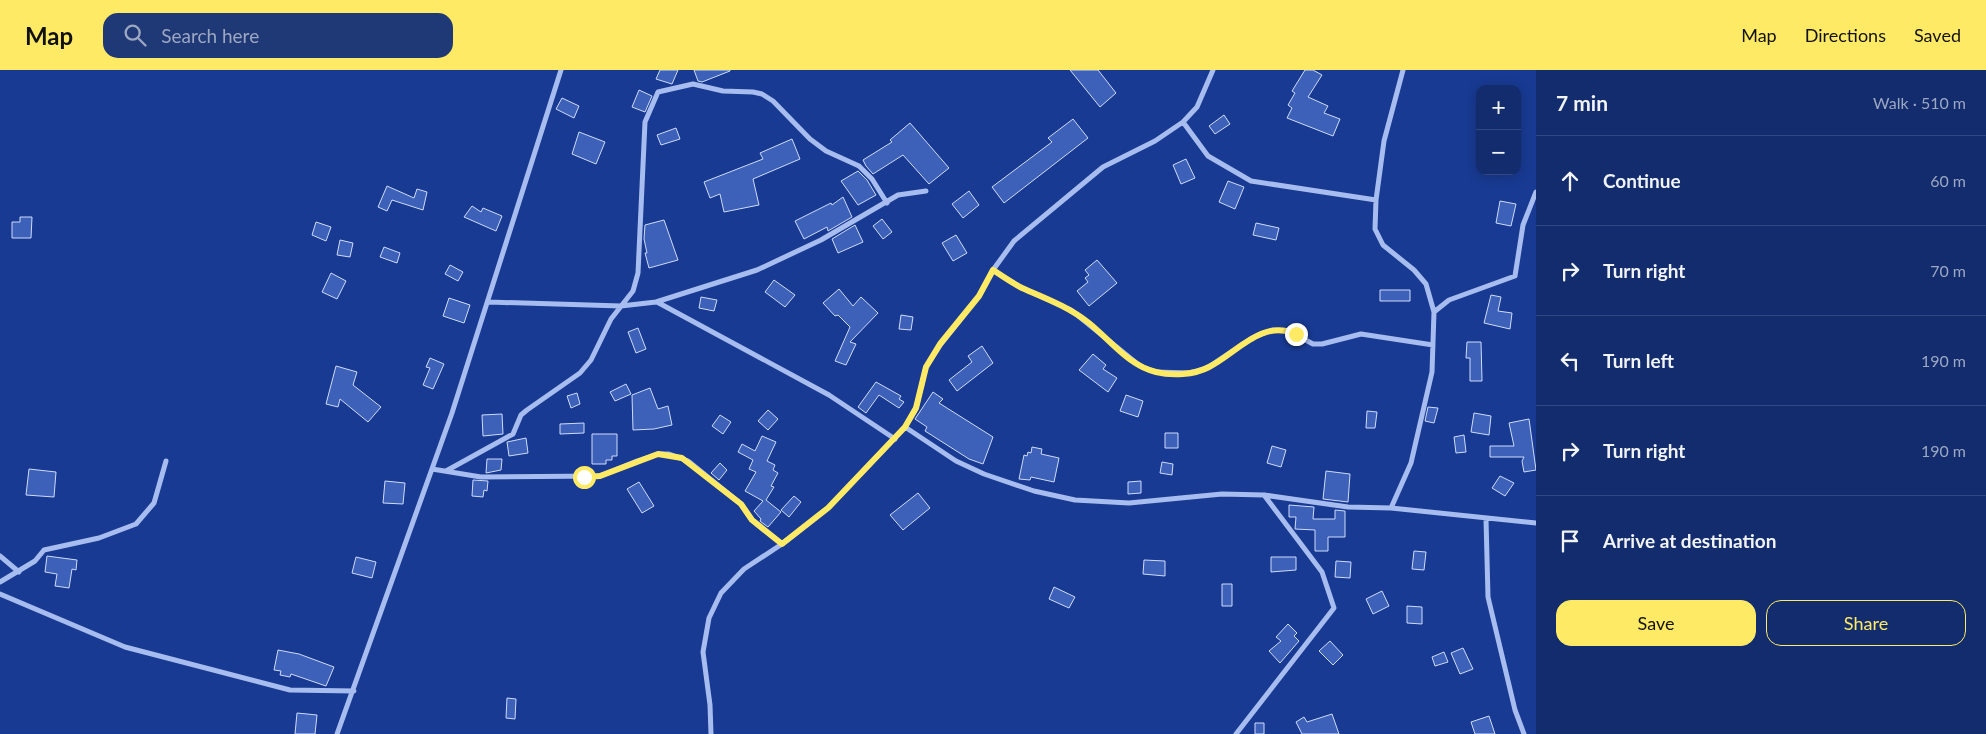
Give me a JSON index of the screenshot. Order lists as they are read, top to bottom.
{
  "page": {
    "header": "Map",
    "search": "Search here",
    "nav": ["Map", "Directions", "Saved"],
    "heading": ["7 min", "Walk · 510 m"],
    "map_buttons": ["+", "−"],
    "list": [
      ["Continue", "60 m"],
      ["Turn right", "70 m"],
      ["Turn left", "190 m"],
      ["Turn right", "190 m"],
      "Arrive at destination"
    ],
    "buttons": ["Save", "Share"]
  }
}
